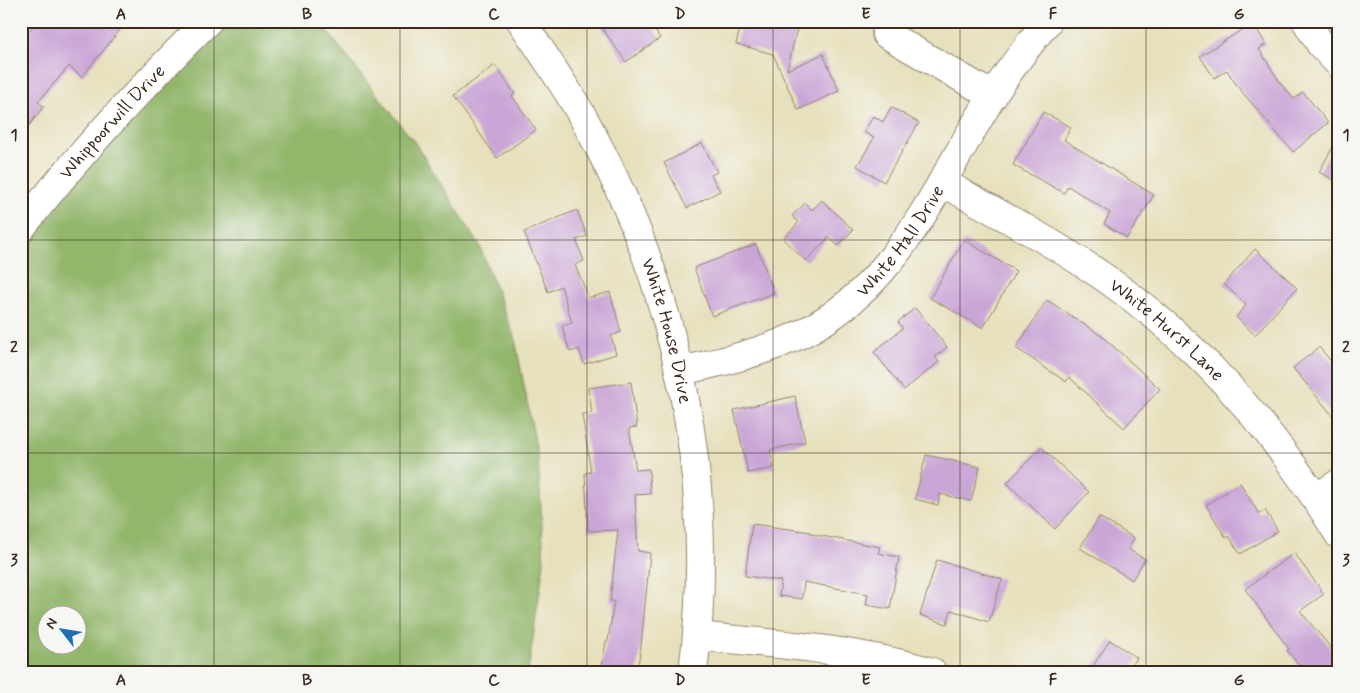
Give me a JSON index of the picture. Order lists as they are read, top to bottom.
{
  "streets": {
    "street": [
      "Whippoorwill Drive",
      "White Hall Drive",
      "White Hurst Lane",
      "White House Drive"
    ]
  },
  "crossings": [
    ["White Hall Drive", "White Hurst Lane"],
    ["White Hall Drive", "White House Drive"]
  ],
  "north": "top left",
  "grid": {
    "columns": [
      "A",
      "B",
      "C",
      "D",
      "E",
      "F",
      "G"
    ],
    "rows": ["1", "2", "3"]
  }
}
